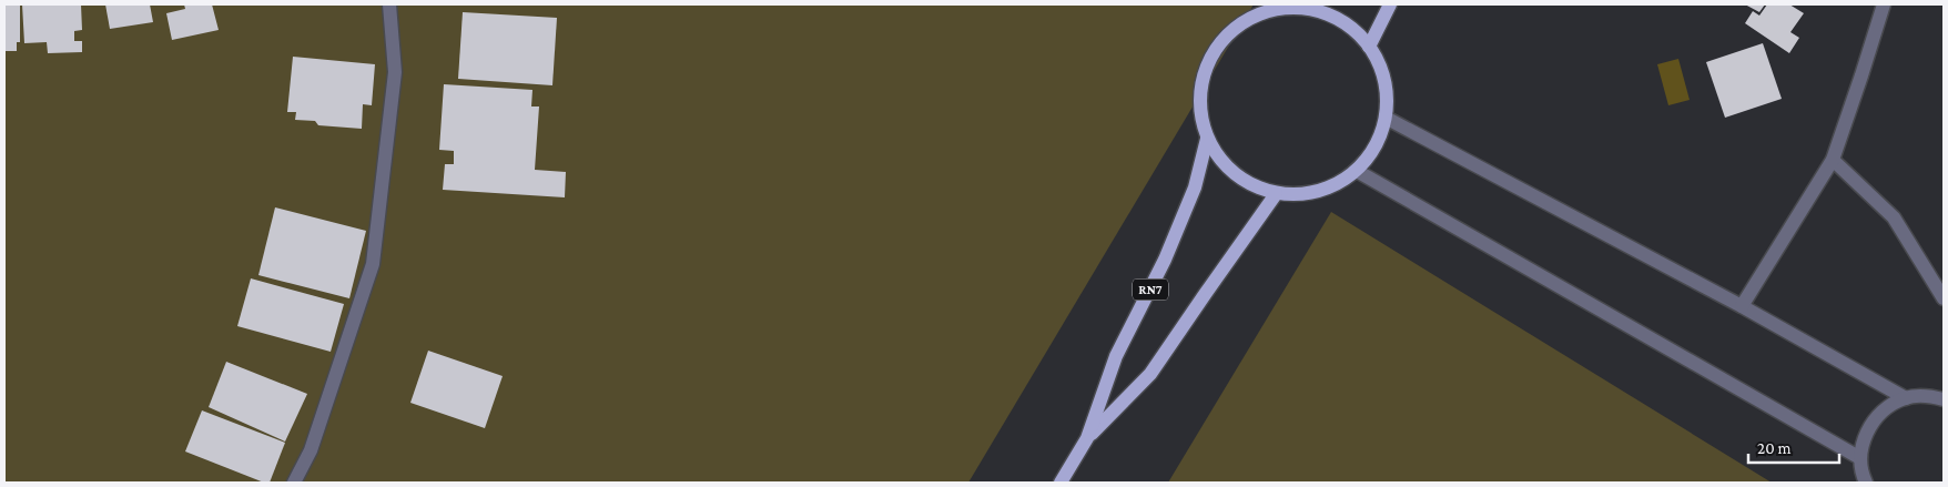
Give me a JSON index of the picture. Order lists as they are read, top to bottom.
{
  "streets": {
    "main road": ["RN7"]
  },
  "scale_bar": "20 m"
}
